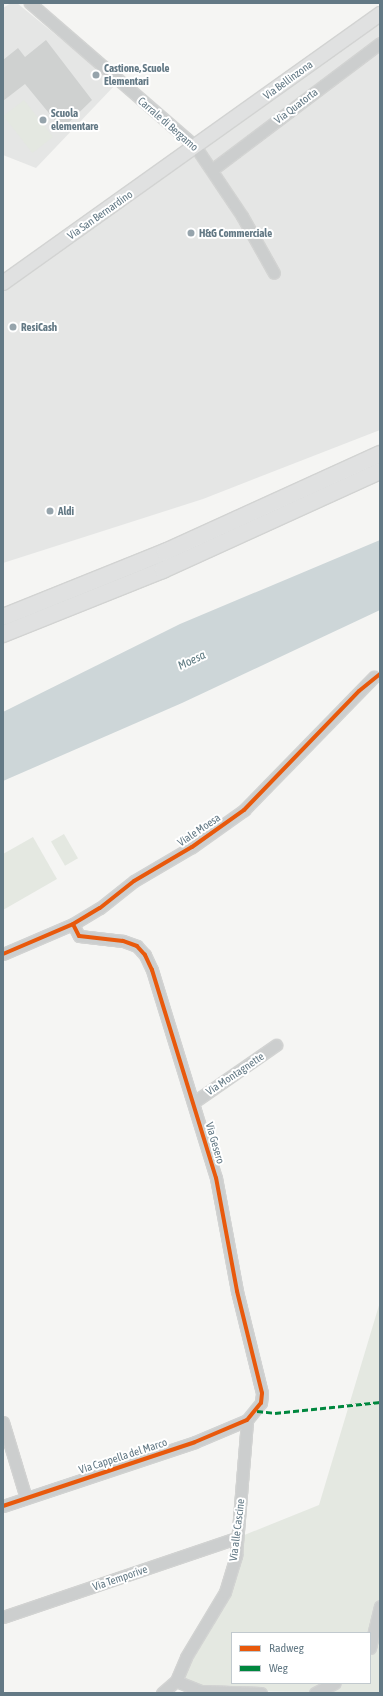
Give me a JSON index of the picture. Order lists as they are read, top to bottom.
{
  "streets": {
    "main road": ["Via Bellinzona", "Via San Bernardino"],
    "street": [
      "Via Quatorta",
      "Carrale di Bergamo",
      "Viale Moesa",
      "Via Montagnette",
      "Via Gesero",
      "Via Cappella del Marco",
      "Via alle Cascine",
      "Via Temporive"
    ]
  },
  "crossings": [
    ["Via Bellinzona", "Carrale di Bergamo"],
    ["Via Bellinzona", "Via San Bernardino"],
    ["Via Quatorta", "Carrale di Bergamo"],
    ["Carrale di Bergamo", "Via San Bernardino"],
    ["Viale Moesa", "Via Gesero"],
    ["Via Montagnette", "Via Gesero"],
    ["Via Gesero", "Via Cappella del Marco"],
    ["Via Gesero", "Via alle Cascine"],
    ["Via Cappella del Marco", "Via alle Cascine"],
    ["Via alle Cascine", "Via Temporive"]
  ],
  "water": ["Moesa"],
  "places": [
    "Castione, Scuole Elementari",
    "Scuola elementare",
    "H&G Commerciale",
    "ResiCash",
    "Aldi"
  ],
  "legend": ["Radweg", "Weg"]
}
